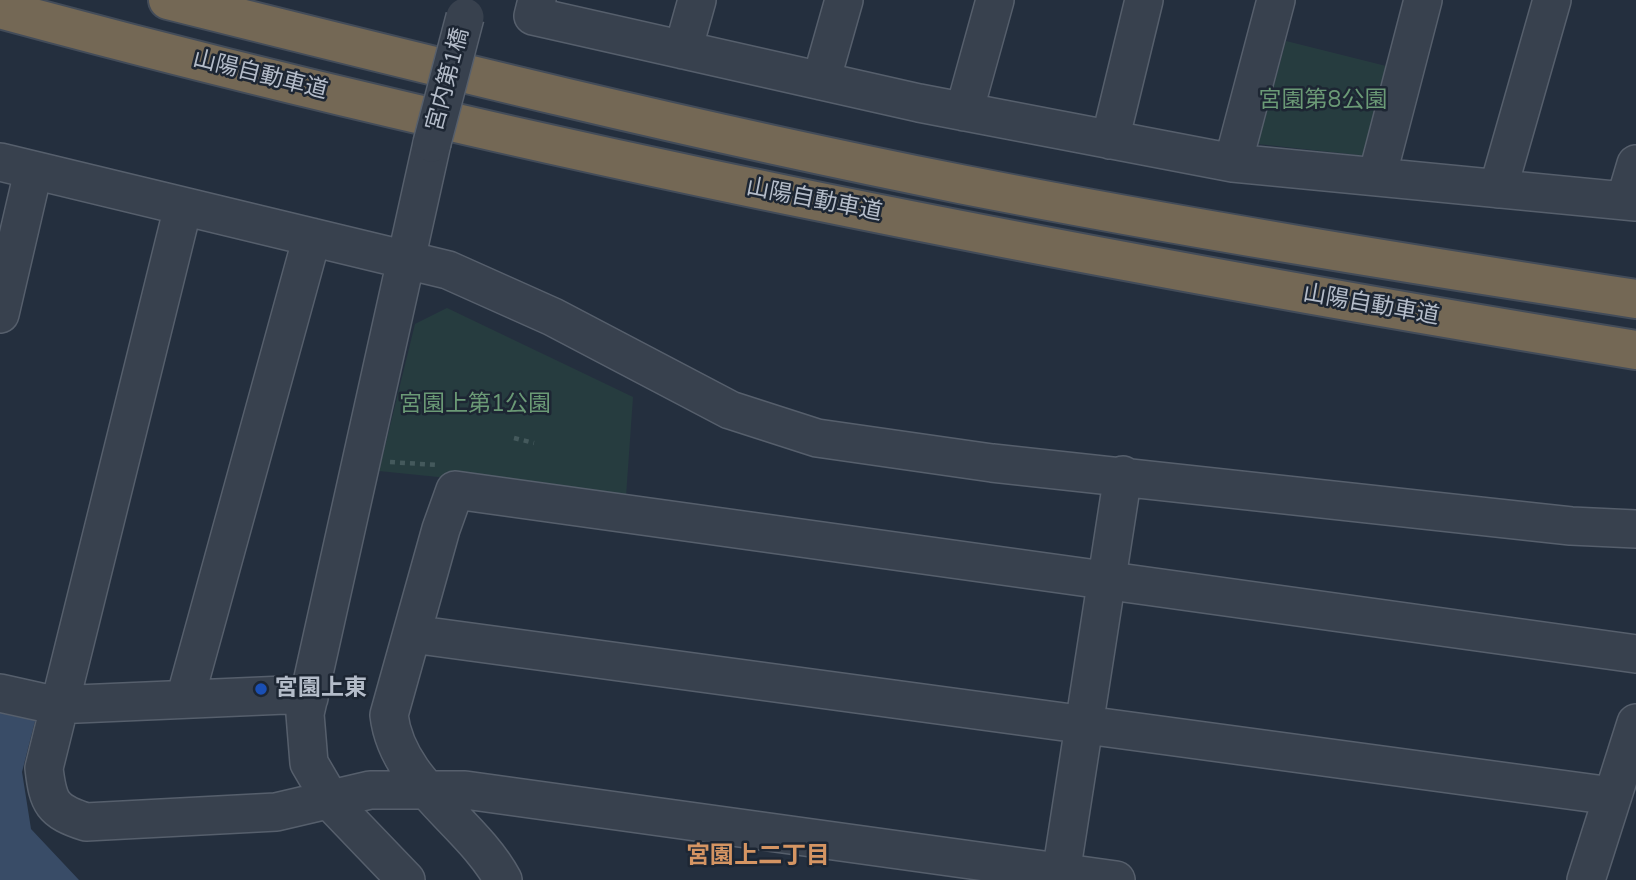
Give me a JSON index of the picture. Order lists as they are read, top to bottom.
{
  "streets": {
    "highway": ["山陽自動車道"],
    "street": ["宮内第1橋"]
  },
  "districts": ["宮園上二丁目"],
  "parks": ["宮園第8公園", "宮園上第1公園"],
  "places": ["宮園上東"]
}
